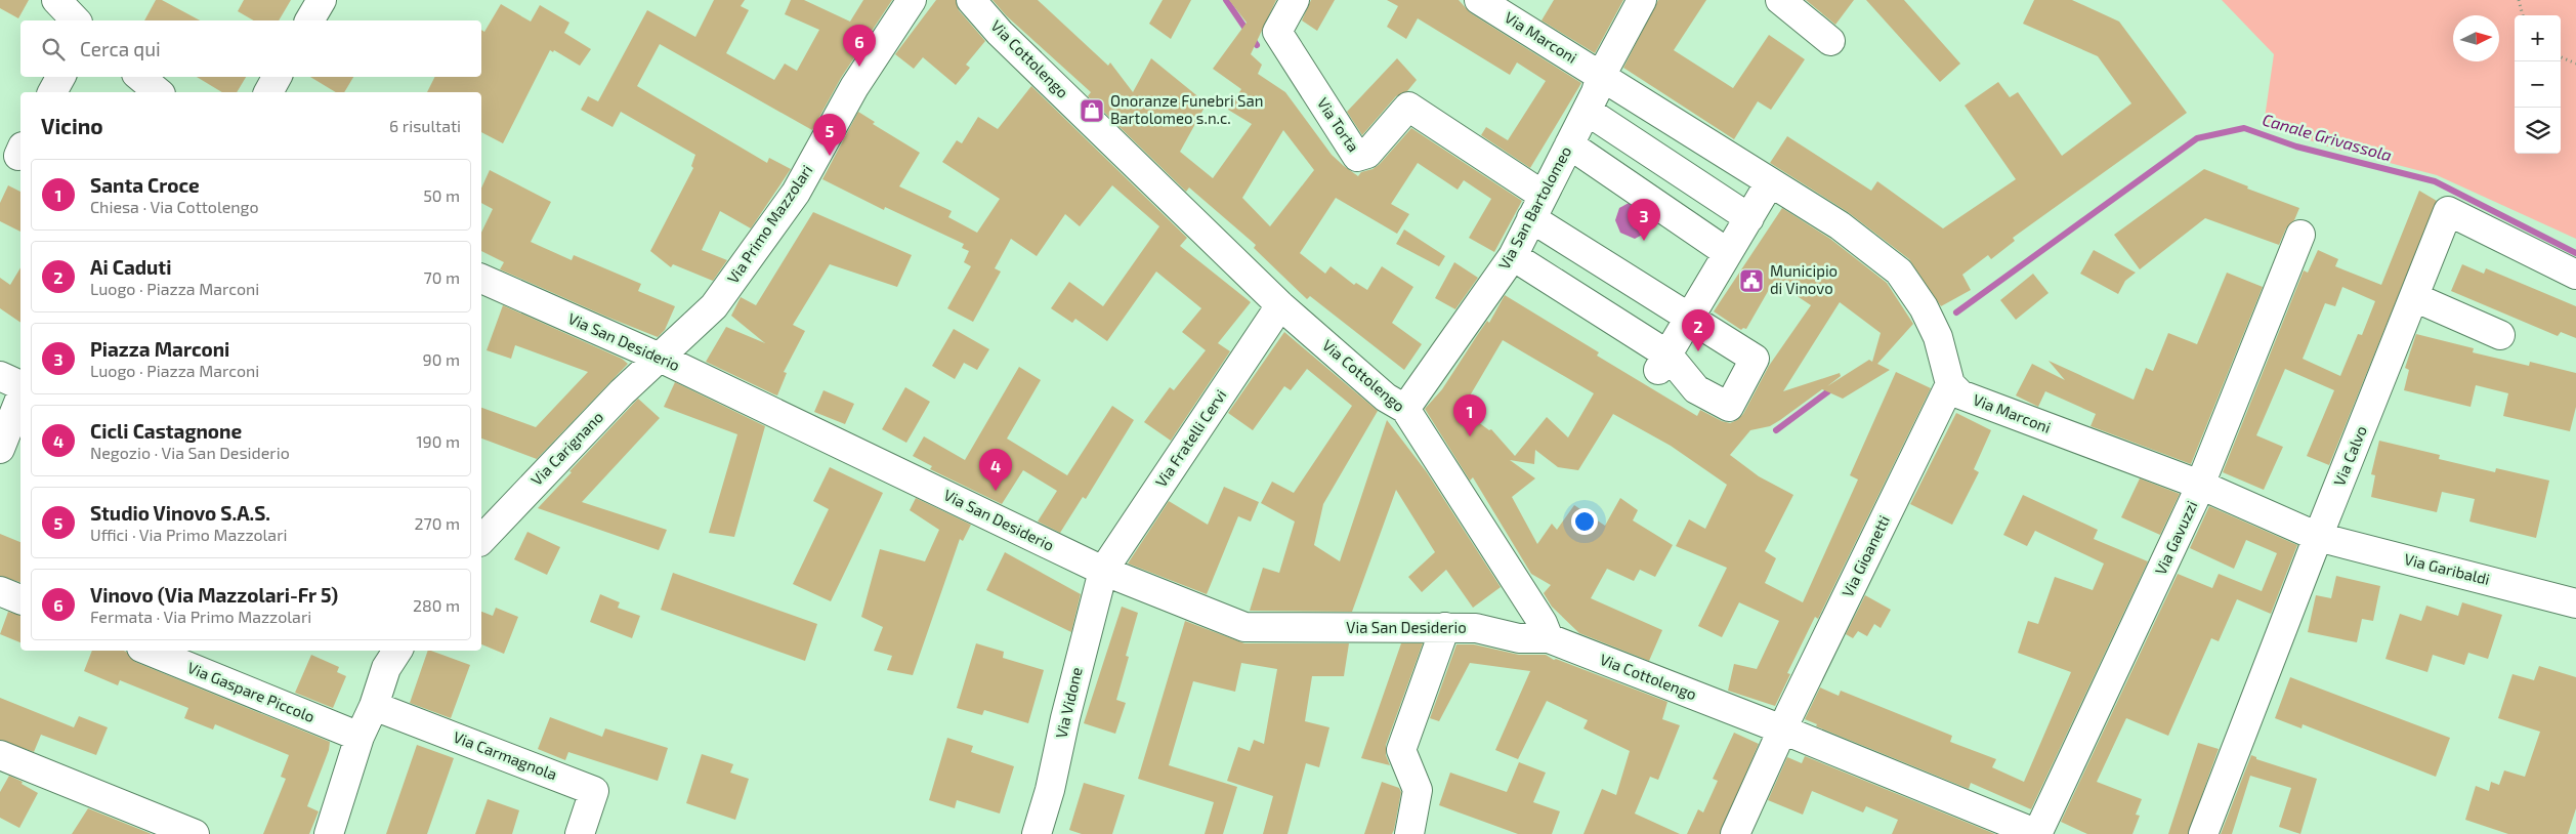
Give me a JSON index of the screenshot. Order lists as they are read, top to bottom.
{
  "streets": {
    "street": [
      "Via Marconi",
      "Via Cottolengo",
      "Via Torta",
      "Via San Bartolomeo",
      "Via Primo Mazzolari",
      "Via San Desiderio",
      "Via Fratelli Cervi",
      "Via Carignano",
      "Via Calvo",
      "Via Gavuzzi",
      "Via Gioanetti",
      "Via Garibaldi",
      "Via Gaspare Piccolo",
      "Via Vidone",
      "Via Carmagnola"
    ]
  },
  "crossings": [
    ["Via Marconi", "Via San Bartolomeo"],
    ["Via Marconi", "Via Calvo"],
    ["Via Marconi", "Via Gavuzzi"],
    ["Via Marconi", "Via Gioanetti"],
    ["Via Marconi", "Via Garibaldi"],
    ["Via Cottolengo", "Via San Bartolomeo"],
    ["Via Cottolengo", "Via San Desiderio"],
    ["Via Cottolengo", "Via Fratelli Cervi"],
    ["Via Cottolengo", "Via Gavuzzi"],
    ["Via Cottolengo", "Via Gioanetti"],
    ["Via Torta", "Via San Bartolomeo"],
    ["Via Primo Mazzolari", "Via San Desiderio"],
    ["Via Primo Mazzolari", "Via Carignano"],
    ["Via San Desiderio", "Via Fratelli Cervi"],
    ["Via San Desiderio", "Via Carignano"],
    ["Via San Desiderio", "Via Vidone"],
    ["Via Fratelli Cervi", "Via Vidone"],
    ["Via Calvo", "Via Garibaldi"]
  ],
  "water": ["Canale Grivassola"],
  "places": {
    "shop": ["Onoranze Funebri San Bartolomeo s.n.c."],
    "public building": ["Municipio di Vinovo"]
  },
  "north": "right",
  "page": {
    "map_buttons": ["+", "−"],
    "search": "Cerca qui",
    "pins": [
      "6",
      "5",
      "3",
      "2",
      "1",
      "4"
    ],
    "heading": ["Vicino", "6 risultati"],
    "list": [
      {
        "mark": "1",
        "name": "Santa Croce",
        "note": "Chiesa · Via Cottolengo",
        "value": "50 m"
      },
      {
        "mark": "2",
        "name": "Ai Caduti",
        "note": "Luogo · Piazza Marconi",
        "value": "70 m"
      },
      {
        "mark": "3",
        "name": "Piazza Marconi",
        "note": "Luogo · Piazza Marconi",
        "value": "90 m"
      },
      {
        "mark": "4",
        "name": "Cicli Castagnone",
        "note": "Negozio · Via San Desiderio",
        "value": "190 m"
      },
      {
        "mark": "5",
        "name": "Studio Vinovo S.A.S.",
        "note": "Uffici · Via Primo Mazzolari",
        "value": "270 m"
      },
      {
        "mark": "6",
        "name": "Vinovo (Via Mazzolari-Fr 5)",
        "note": "Fermata · Via Primo Mazzolari",
        "value": "280 m"
      }
    ]
  }
}
